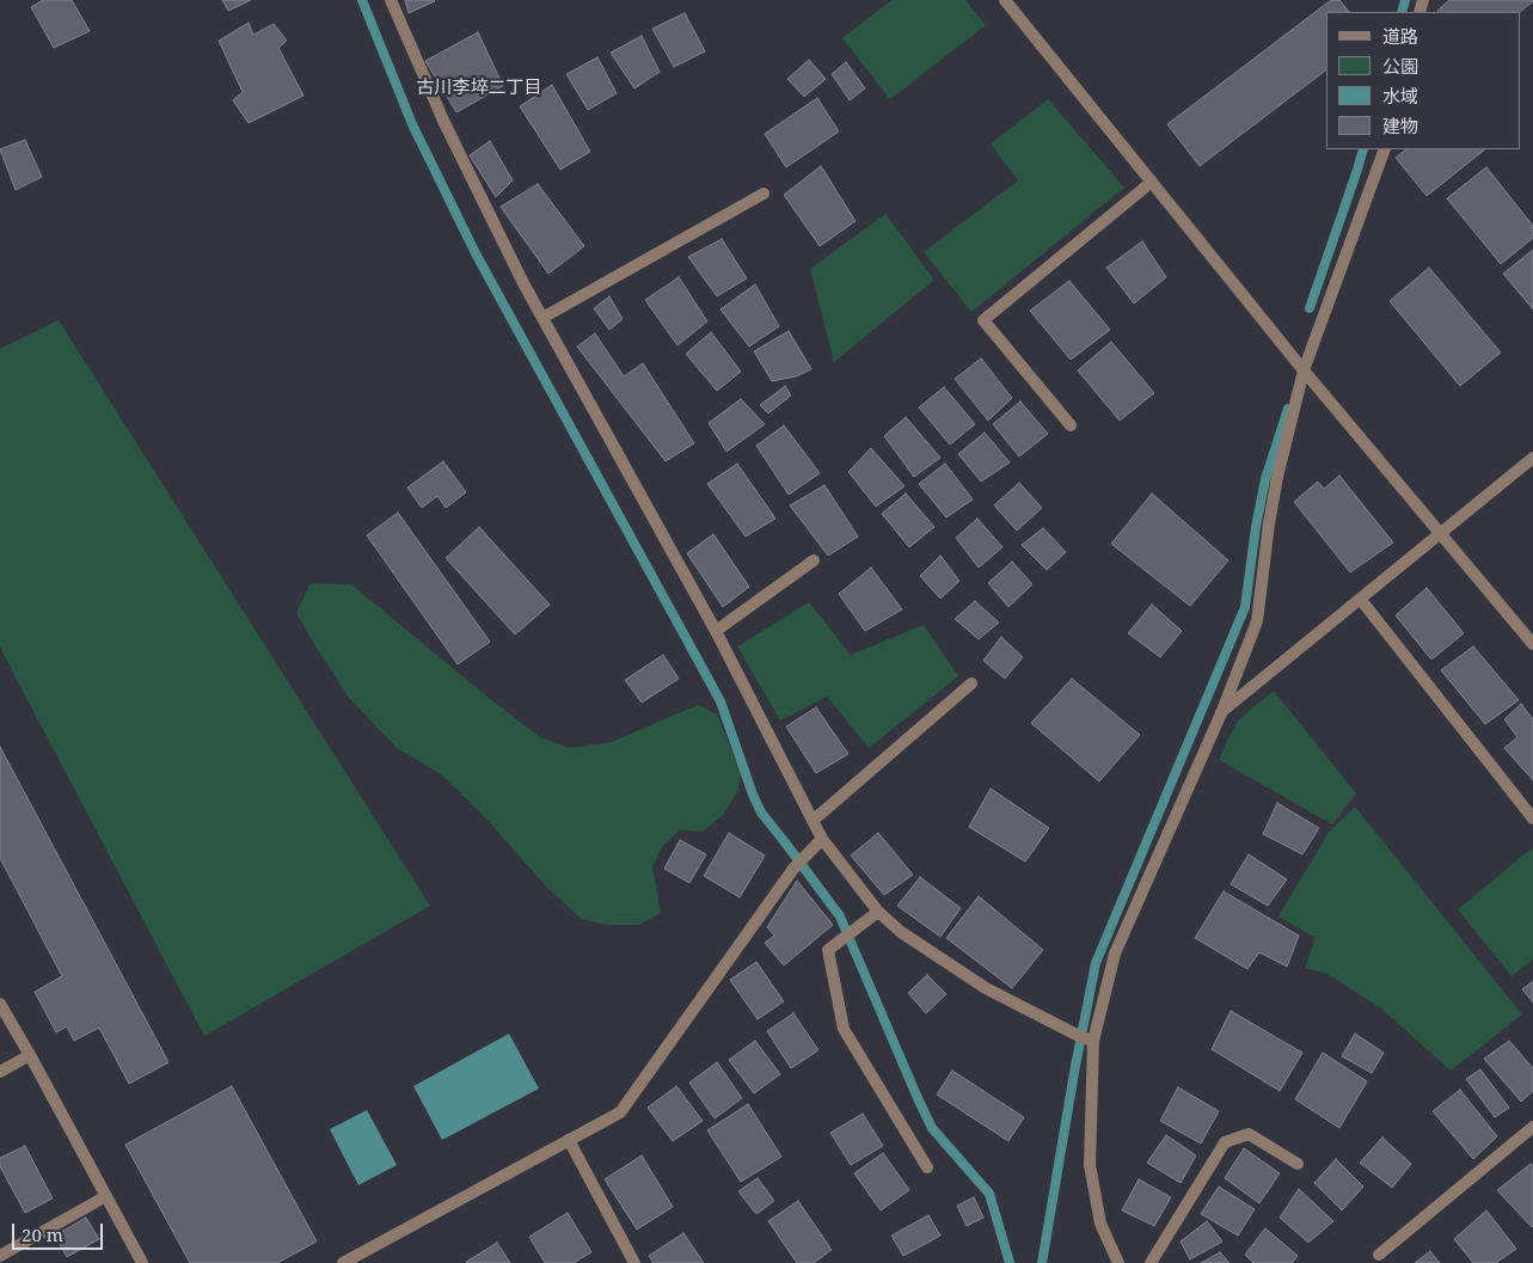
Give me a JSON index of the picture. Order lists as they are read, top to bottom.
{
  "districts": ["古川李埣二丁目"],
  "legend": [
    "道路",
    "公園",
    "水域",
    "建物"
  ],
  "scale_bar": "20 m"
}
